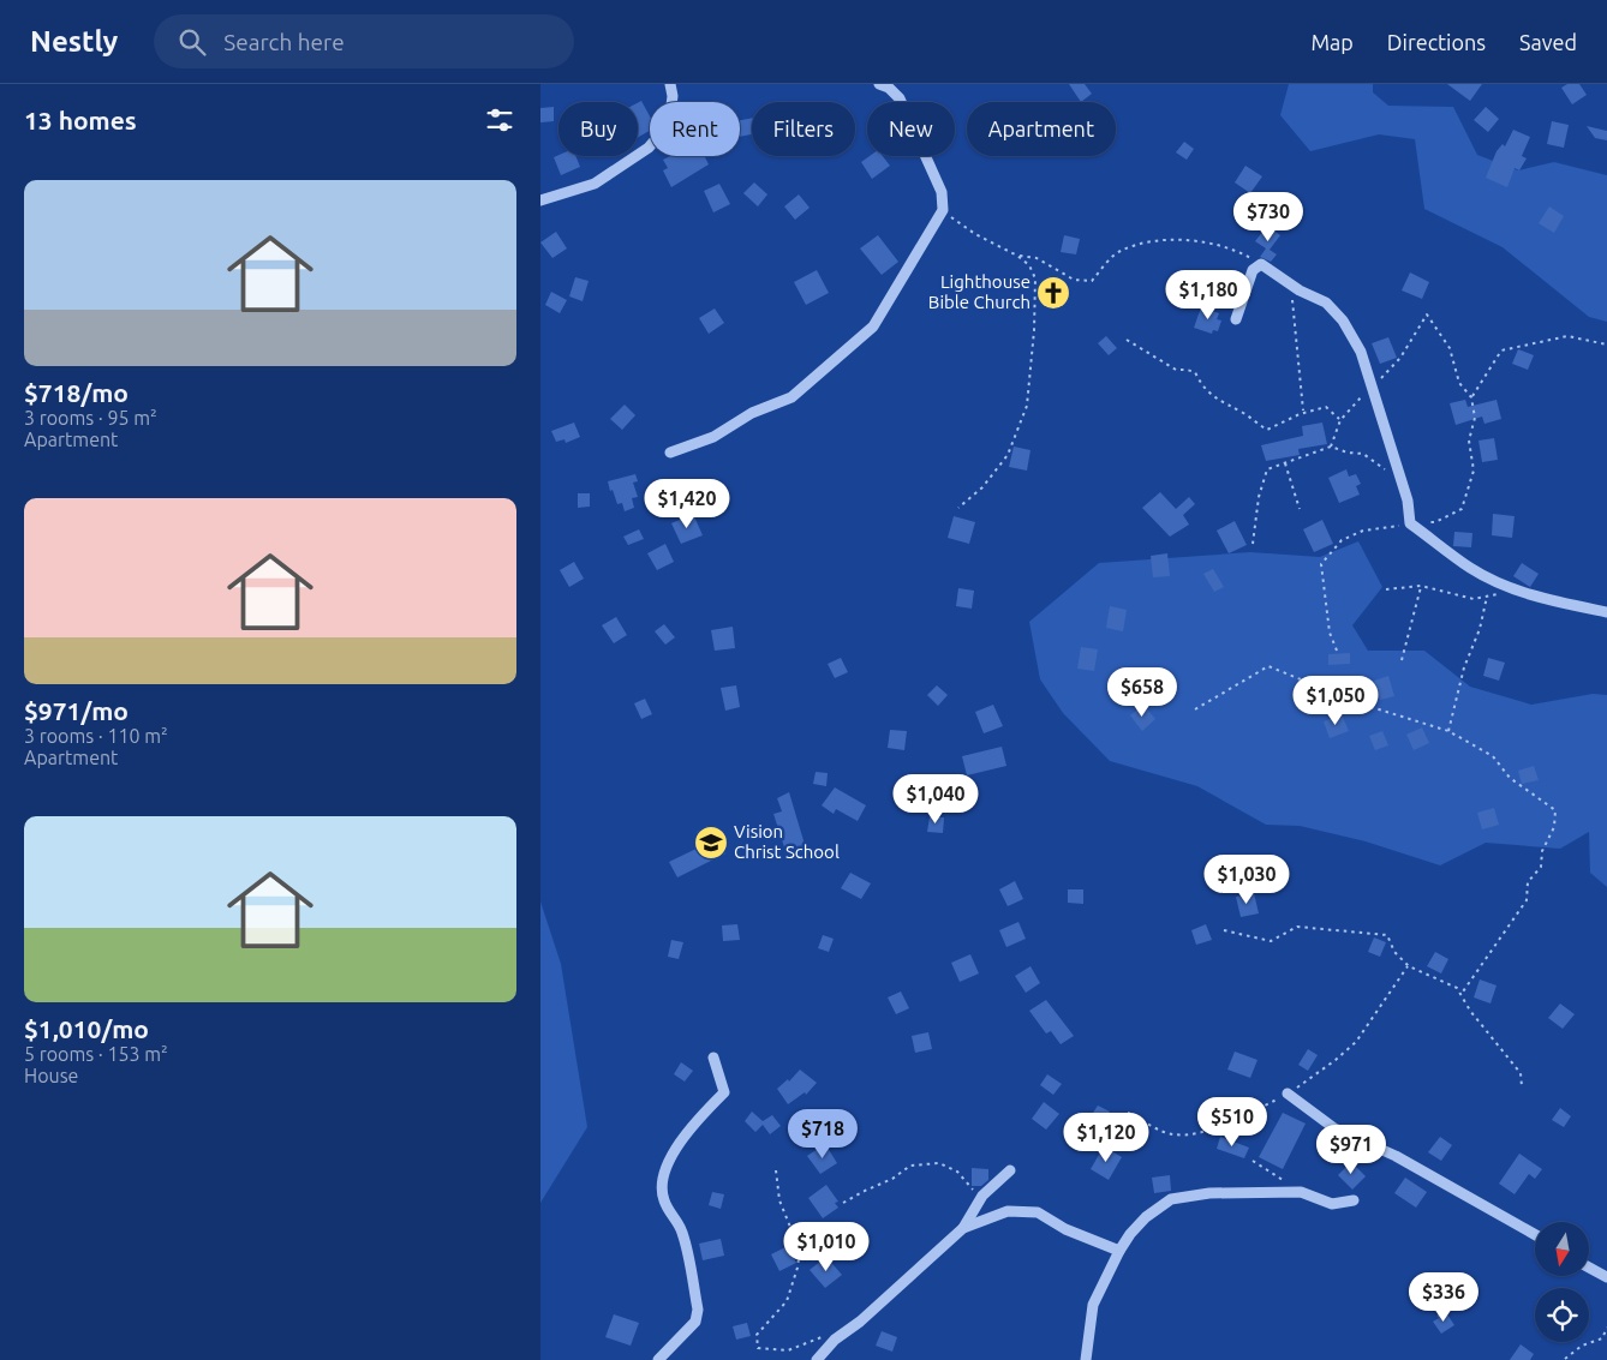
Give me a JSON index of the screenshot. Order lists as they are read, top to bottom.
{
  "places": {
    "church": ["Lighthouse Bible Church"],
    "school or university": ["Vision Christ School"]
  },
  "north": "bottom",
  "page": {
    "header": "Nestly",
    "search": "Search here",
    "nav": ["Map", "Directions", "Saved"],
    "heading": "13 homes",
    "chip": [
      "Buy",
      "Rent",
      "Filters",
      "New",
      "Apartment"
    ],
    "list": [
      {
        "name": "$718/mo",
        "note": "3 rooms · 95 m² · Apartment"
      },
      {
        "name": "$971/mo",
        "note": "3 rooms · 110 m² · Apartment"
      },
      {
        "name": "$1,010/mo",
        "note": "5 rooms · 153 m² · House"
      }
    ],
    "price": [
      "$730",
      "$1,180",
      "$1,420",
      "$658",
      "$1,050",
      "$1,040",
      "$1,030",
      "$510",
      "$718",
      "$1,120",
      "$971",
      "$1,010",
      "$336"
    ]
  }
}
